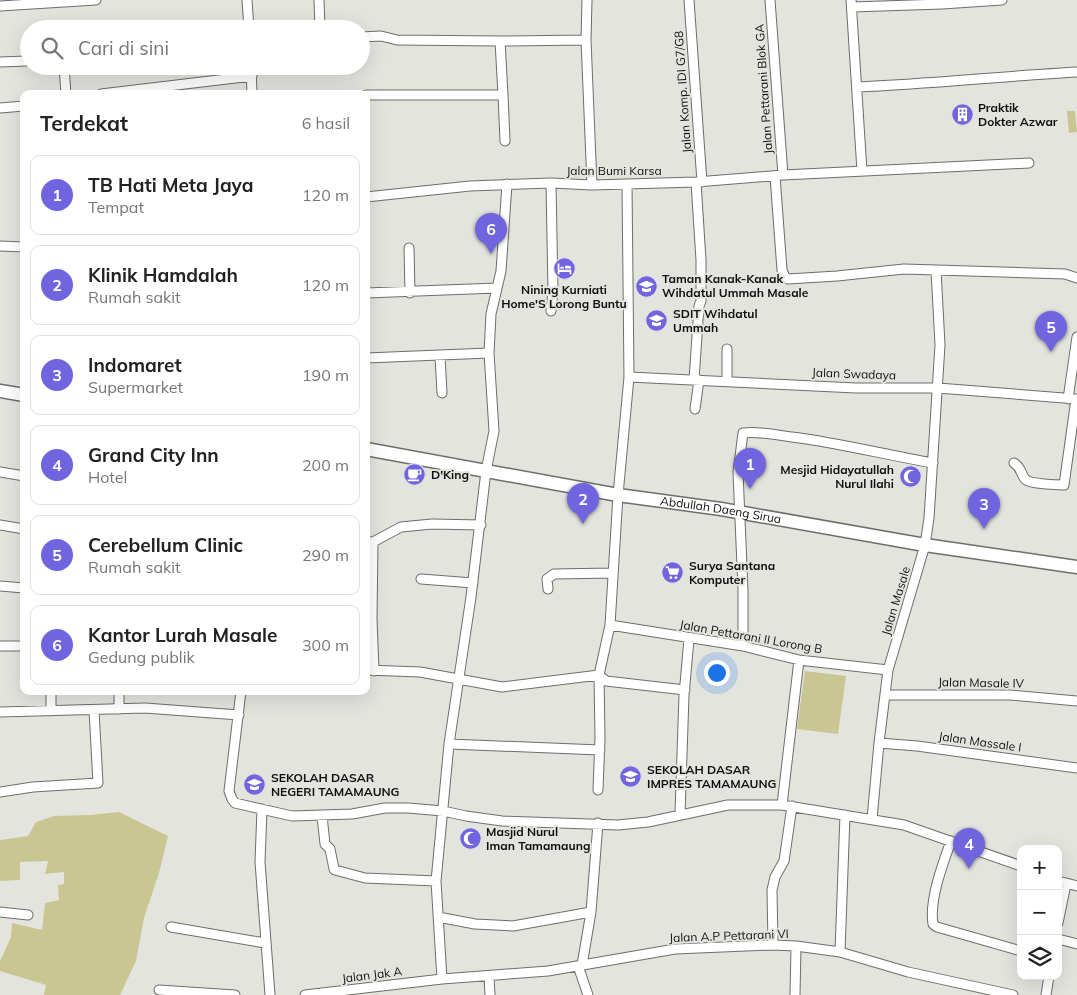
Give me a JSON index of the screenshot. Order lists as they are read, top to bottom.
{
  "streets": {
    "main road": ["Abdullah Daeng Sirua"],
    "street": [
      "Jalan Pettarani Blok GA",
      "Jalan Komp. IDI G7/G8",
      "Jalan Bumi Karsa",
      "Jalan Swadaya",
      "Jalan Masale",
      "Jalan Pettarani II Lorong B",
      "Jalan Masale IV",
      "Jalan Massale I",
      "Jalan A.P Pettarani VI",
      "Jalan Jak A"
    ]
  },
  "crossings": [
    ["Jalan Pettarani Blok GA", "Jalan Bumi Karsa"],
    ["Jalan Pettarani Blok GA", "Jalan Masale"],
    ["Jalan Komp. IDI G7/G8", "Jalan Bumi Karsa"],
    ["Jalan Komp. IDI G7/G8", "Jalan Swadaya"],
    ["Jalan Swadaya", "Jalan Masale"],
    ["Abdullah Daeng Sirua", "Jalan Masale"],
    ["Jalan Masale", "Jalan Pettarani II Lorong B"],
    ["Jalan Masale", "Jalan Masale IV"],
    ["Jalan Masale", "Jalan Massale I"],
    ["Jalan A.P Pettarani VI", "Jalan Jak A"]
  ],
  "places": {
    "building": ["Praktik Dokter Azwar"],
    "hotel": ["Nining Kurniati Home'S Lorong Buntu"],
    "school or university": [
      "Taman Kanak-Kanak Wihdatul Ummah Masale",
      "SDIT Wihdatul Ummah",
      "SEKOLAH DASAR IMPRES TAMAMAUNG",
      "SEKOLAH DASAR NEGERI TAMAMAUNG"
    ],
    "cafe": ["D'King"],
    "mosque": ["Mesjid Hidayatullah Nurul Ilahi", "Masjid Nurul Iman Tamamaung"],
    "supermarket": ["Surya Santana Komputer"]
  },
  "page": {
    "search": "Cari di sini",
    "heading": ["Terdekat", "6 hasil"],
    "list": [
      {
        "mark": "1",
        "name": "TB Hati Meta Jaya",
        "note": "Tempat",
        "value": "120 m"
      },
      {
        "mark": "2",
        "name": "Klinik Hamdalah",
        "note": "Rumah sakit",
        "value": "120 m"
      },
      {
        "mark": "3",
        "name": "Indomaret",
        "note": "Supermarket",
        "value": "190 m"
      },
      {
        "mark": "4",
        "name": "Grand City Inn",
        "note": "Hotel",
        "value": "200 m"
      },
      {
        "mark": "5",
        "name": "Cerebellum Clinic",
        "note": "Rumah sakit",
        "value": "290 m"
      },
      {
        "mark": "6",
        "name": "Kantor Lurah Masale",
        "note": "Gedung publik",
        "value": "300 m"
      }
    ],
    "pins": [
      "6",
      "5",
      "1",
      "2",
      "3",
      "4"
    ],
    "map_buttons": ["+", "−"]
  }
}
